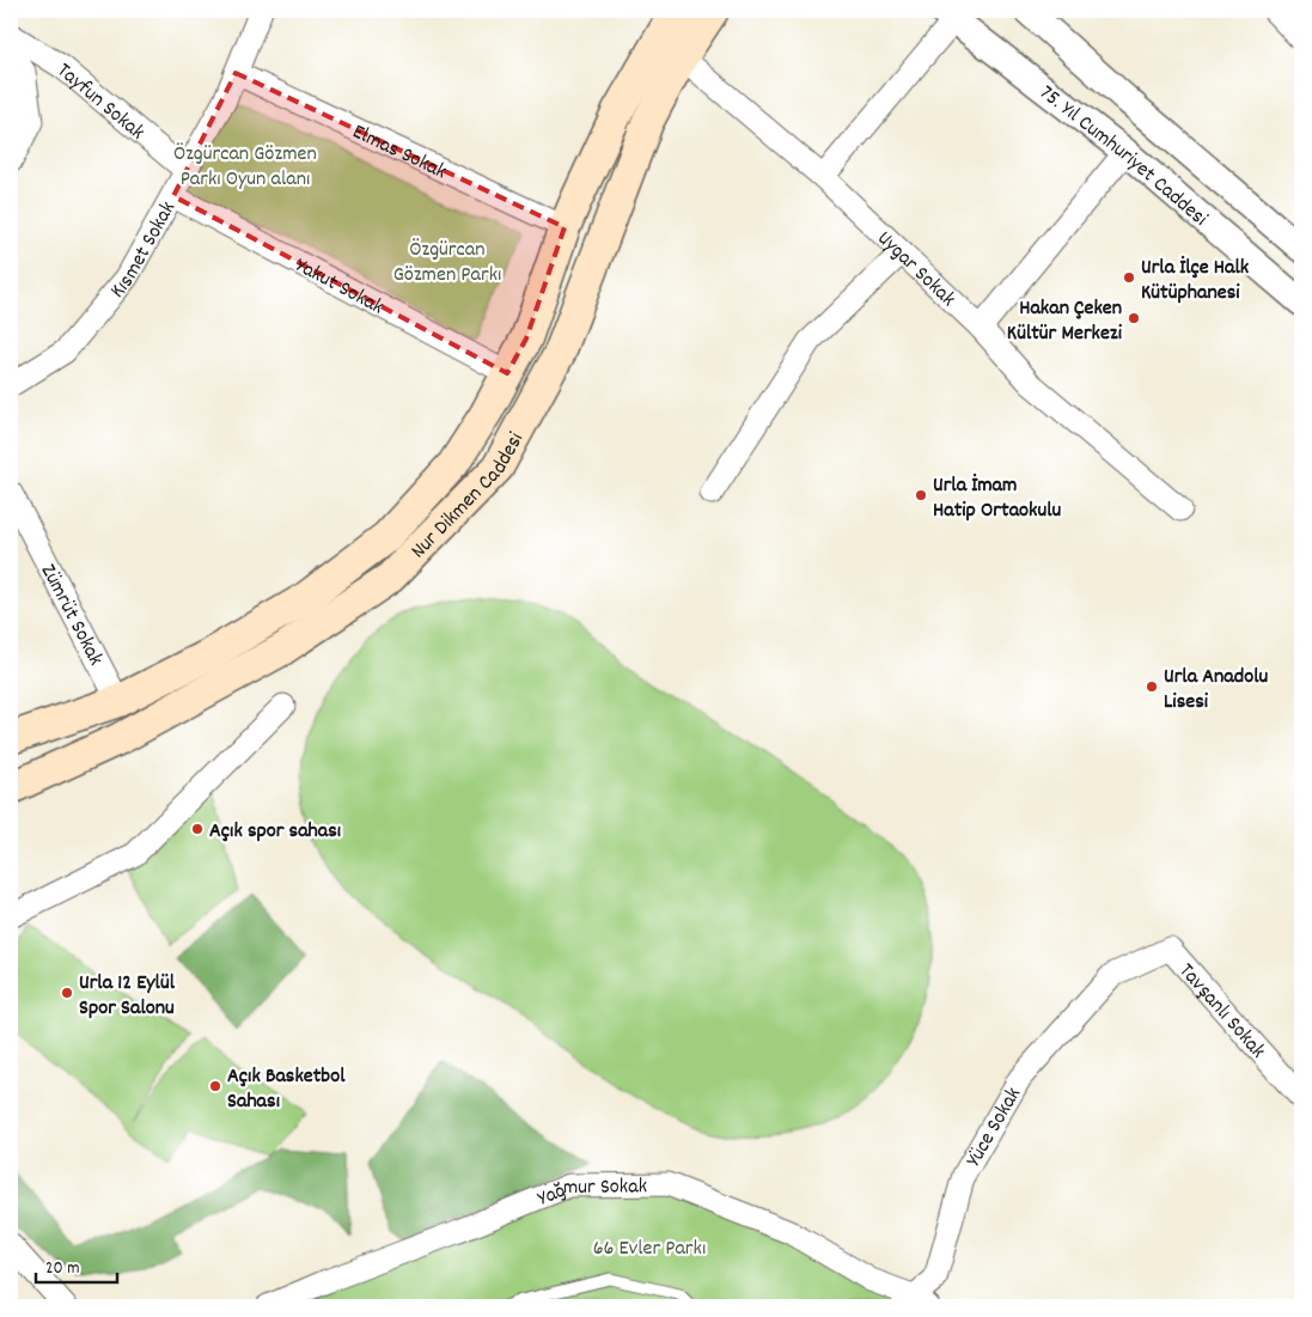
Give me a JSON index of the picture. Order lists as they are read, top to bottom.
{
  "streets": {
    "main road": ["Nur Dikmen Caddesi"],
    "street": [
      "Tayfun Sokak",
      "Elmas Sokak",
      "75. Yıl Cumhuriyet Caddesi",
      "Kısmet Sokak",
      "Uygar Sokak",
      "Yakut Sokak",
      "Zümrüt Sokak",
      "Tavşanlı Sokak",
      "Yüce Sokak",
      "Yağmur Sokak"
    ]
  },
  "crossings": [
    ["Tayfun Sokak", "Kısmet Sokak"],
    ["Elmas Sokak", "Kısmet Sokak"],
    ["Elmas Sokak", "Nur Dikmen Caddesi"],
    ["Kısmet Sokak", "Yakut Sokak"],
    ["Uygar Sokak", "Nur Dikmen Caddesi"],
    ["Yakut Sokak", "Nur Dikmen Caddesi"],
    ["Nur Dikmen Caddesi", "Zümrüt Sokak"],
    ["Tavşanlı Sokak", "Yüce Sokak"],
    ["Yüce Sokak", "Yağmur Sokak"]
  ],
  "parks": ["Özgürcan Gözmen Parkı Oyun alanı", "Özgürcan Gözmen Parkı", "66 Evler Parkı"],
  "places": [
    "Urla İlçe Halk Kütüphanesi",
    "Hakan Çeken Kültür Merkezi",
    "Urla İmam Hatip Ortaokulu",
    "Urla Anadolu Lisesi",
    "Açık spor sahası",
    "Urla 12 Eylül Spor Salonu",
    "Açık Basketbol Sahası"
  ],
  "scale_bar": "20 m"
}
